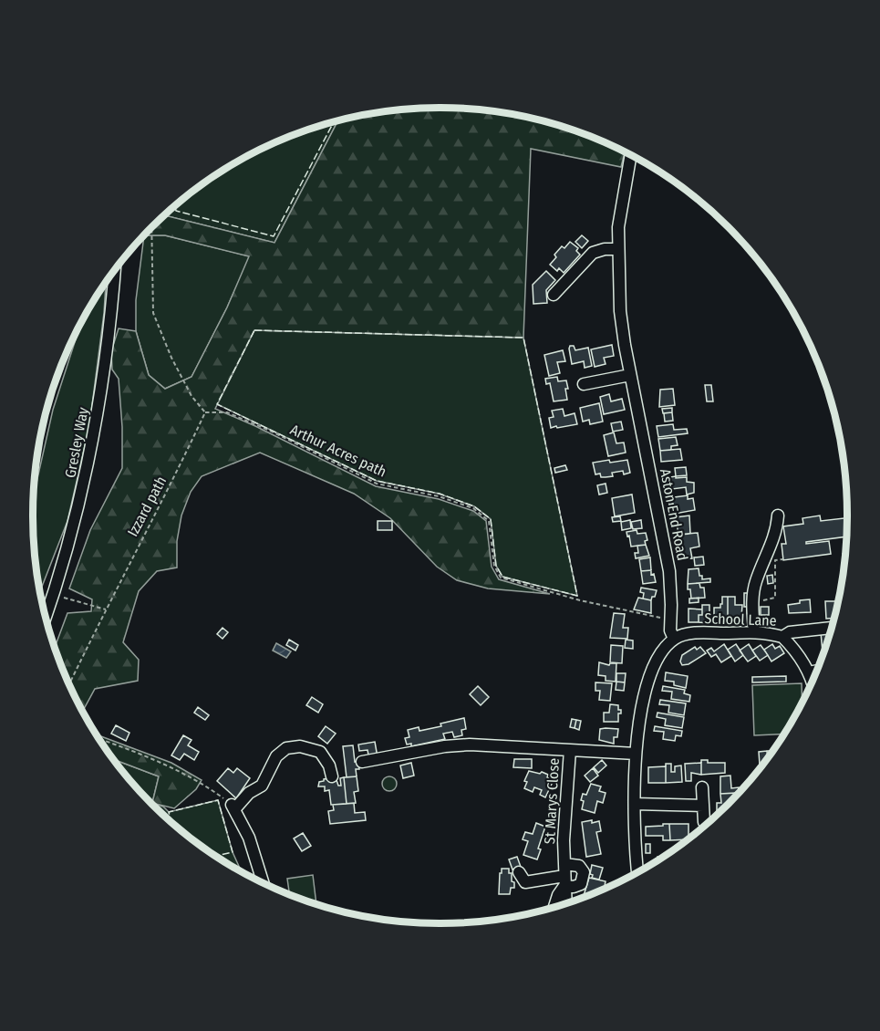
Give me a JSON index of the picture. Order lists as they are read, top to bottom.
{
  "streets": {
    "street": [
      "Gresley Way",
      "Aston End Road",
      "School Lane",
      "St Marys Close"
    ],
    "path": ["Arthur Acres path", "Izzard path"]
  },
  "crossings": [
    ["Arthur Acres path", "Izzard path"],
    ["Arthur Acres path", "Aston End Road"],
    ["Aston End Road", "School Lane"]
  ]
}
